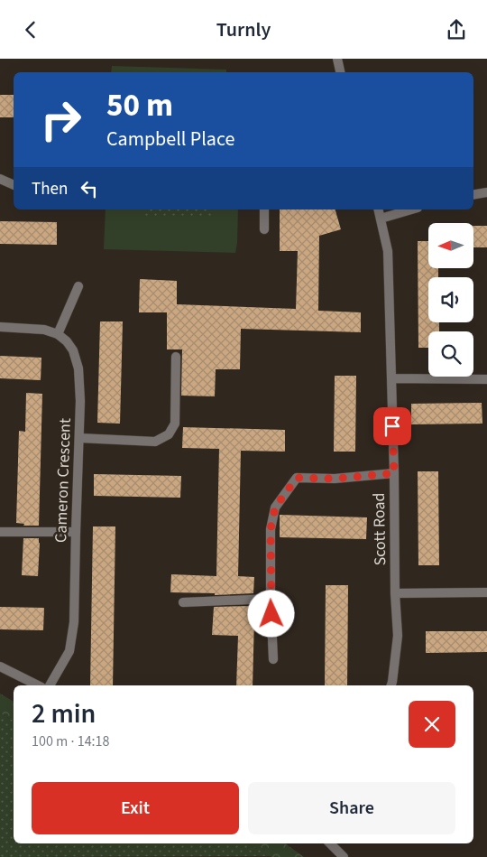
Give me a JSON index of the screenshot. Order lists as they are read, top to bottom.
{
  "streets": {
    "street": ["Cameron Crescent", "Scott Road"]
  },
  "north": "left",
  "page": {
    "header": "Turnly",
    "turn": ["50 m", "Campbell Place"],
    "then": "Then",
    "heading": ["2 min", "100 m · 14:18"],
    "buttons": ["Exit", "Share"]
  }
}
